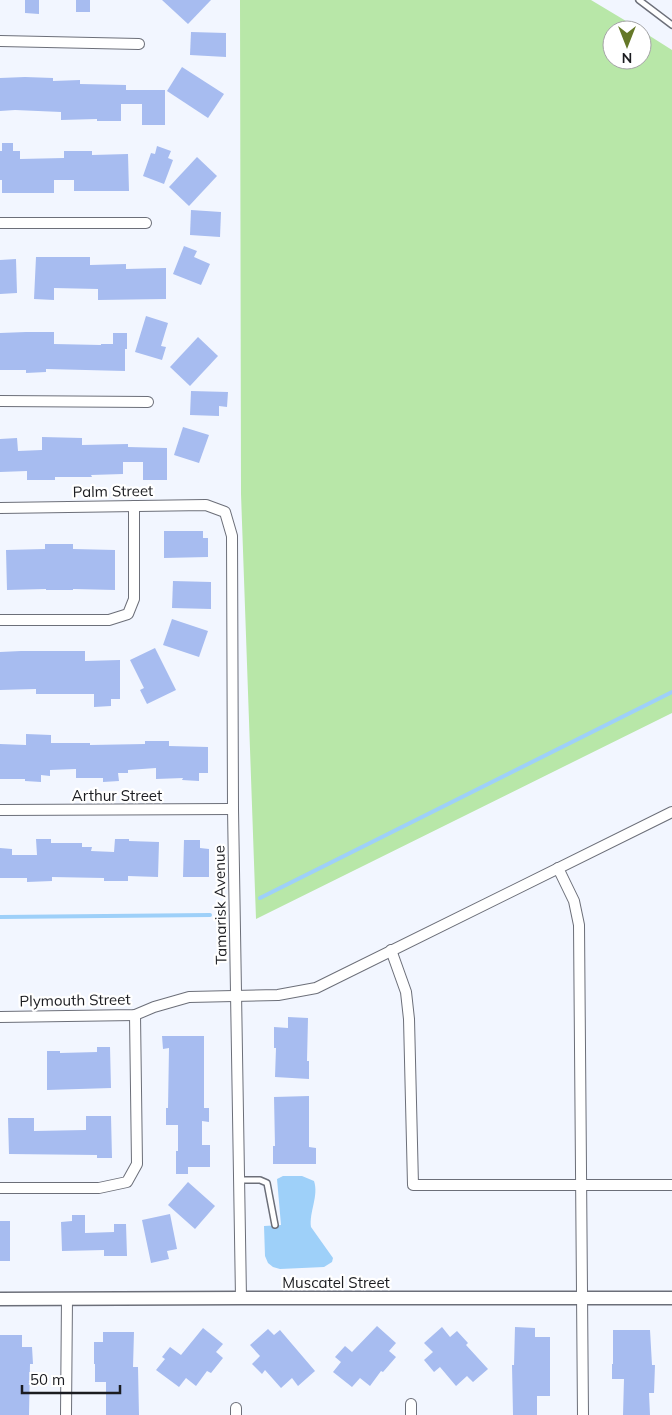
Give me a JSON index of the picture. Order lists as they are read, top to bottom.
{
  "streets": {
    "street": [
      "Palm Street",
      "Arthur Street",
      "Tamarisk Avenue",
      "Plymouth Street",
      "Muscatel Street"
    ]
  },
  "crossings": [
    ["Palm Street", "Tamarisk Avenue"],
    ["Arthur Street", "Tamarisk Avenue"],
    ["Tamarisk Avenue", "Plymouth Street"],
    ["Tamarisk Avenue", "Muscatel Street"]
  ],
  "scale_bar": "50 m",
  "north": "bottom"
}
